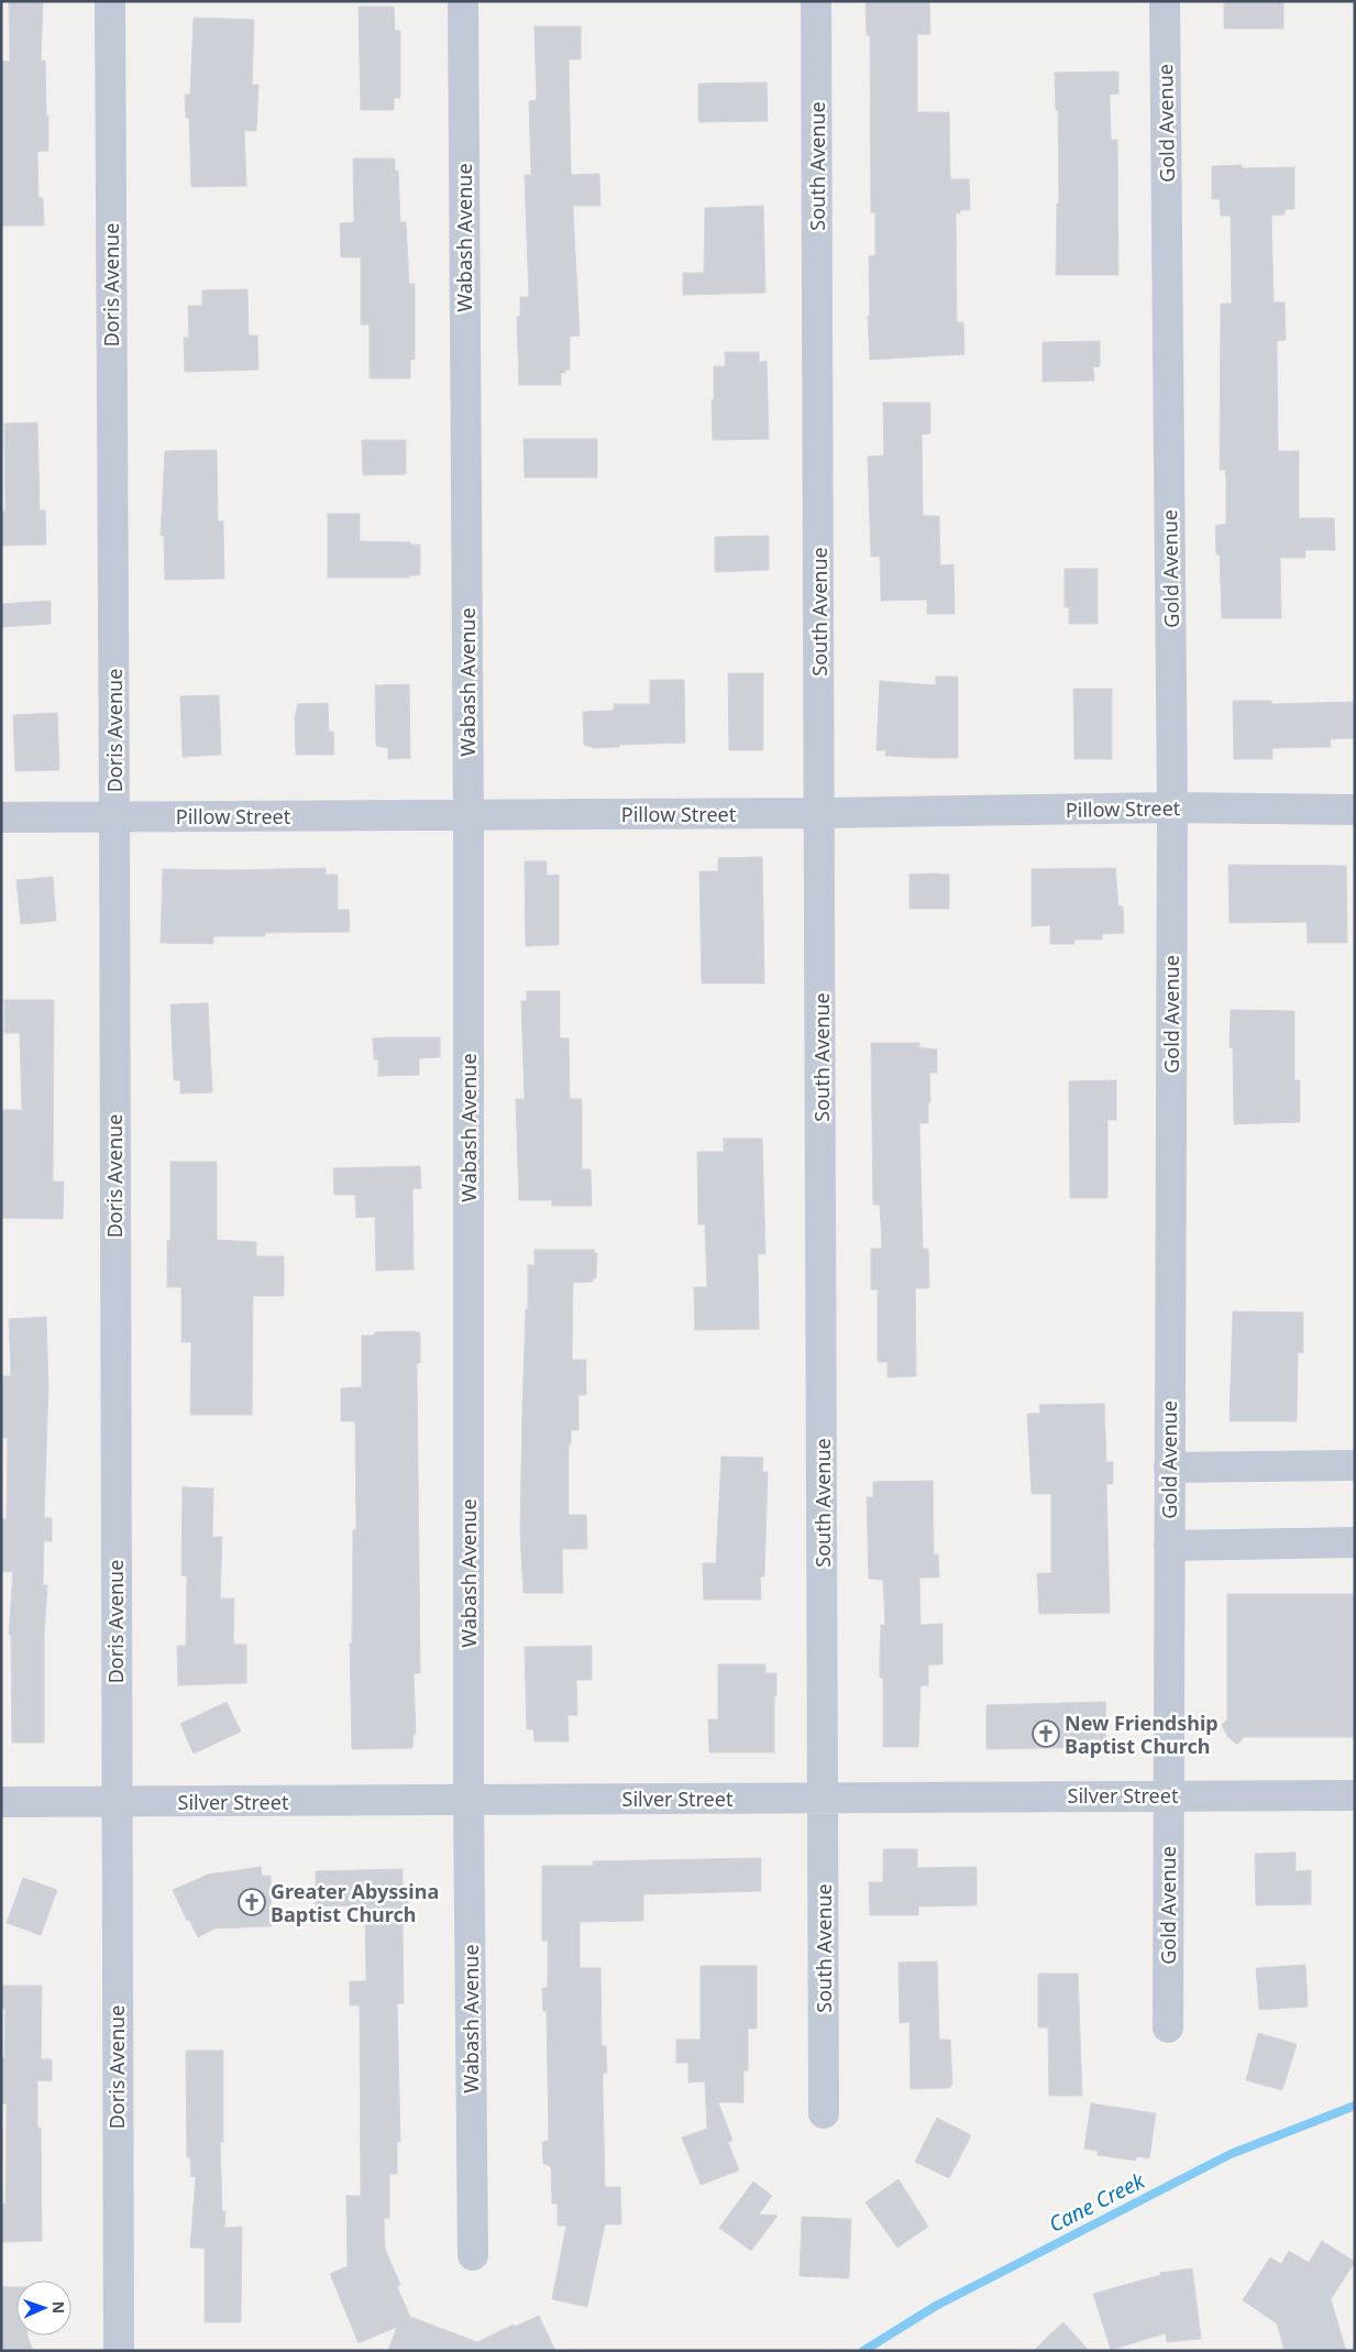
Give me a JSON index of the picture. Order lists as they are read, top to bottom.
{
  "streets": {
    "street": [
      "Gold Avenue",
      "South Avenue",
      "Wabash Avenue",
      "Doris Avenue",
      "Pillow Street",
      "Silver Street"
    ]
  },
  "crossings": [
    ["Gold Avenue", "Pillow Street"],
    ["Gold Avenue", "Silver Street"],
    ["South Avenue", "Pillow Street"],
    ["South Avenue", "Silver Street"],
    ["Wabash Avenue", "Pillow Street"],
    ["Wabash Avenue", "Silver Street"],
    ["Doris Avenue", "Pillow Street"],
    ["Doris Avenue", "Silver Street"]
  ],
  "water": ["Cane Creek"],
  "places": {
    "church": ["New Friendship Baptist Church", "Greater Abyssina Baptist Church"]
  },
  "north": "right"
}
